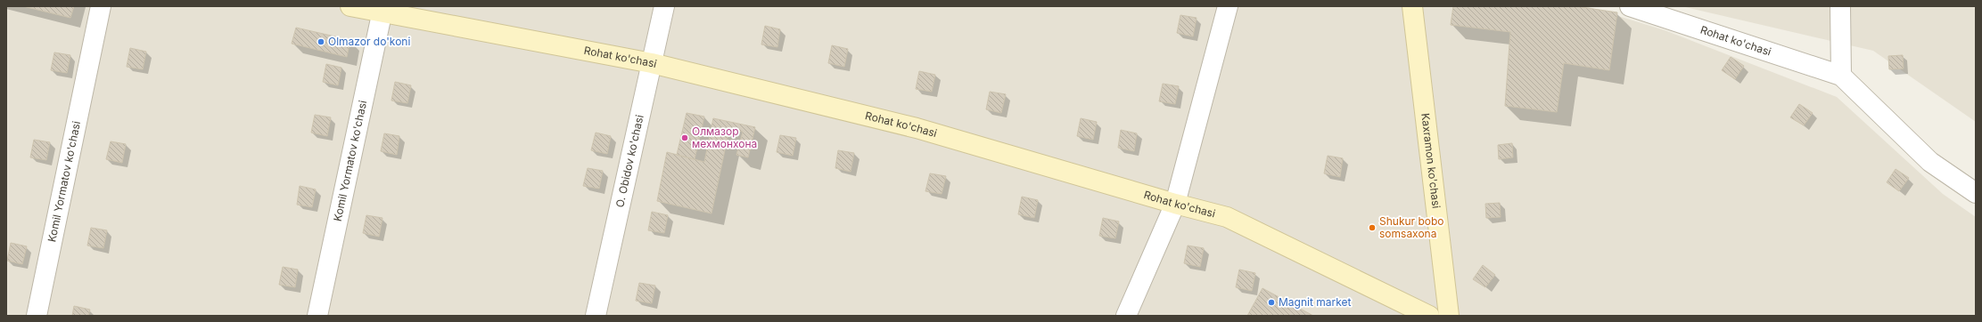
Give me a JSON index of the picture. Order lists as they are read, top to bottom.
{
  "streets": {
    "street": [
      "Rohat ko'chasi",
      "Komil Yormatov ko'chasi",
      "O. Obidov ko'chasi",
      "Kaxramon ko'chasi"
    ]
  },
  "crossings": [
    ["Rohat ko'chasi", "Komil Yormatov ko'chasi"],
    ["Rohat ko'chasi", "O. Obidov ko'chasi"]
  ],
  "places": [
    "Olmazor do'koni",
    "Олмазор мехмонхона",
    "Shukur bobo somsaxona",
    "Magnit market"
  ]
}
